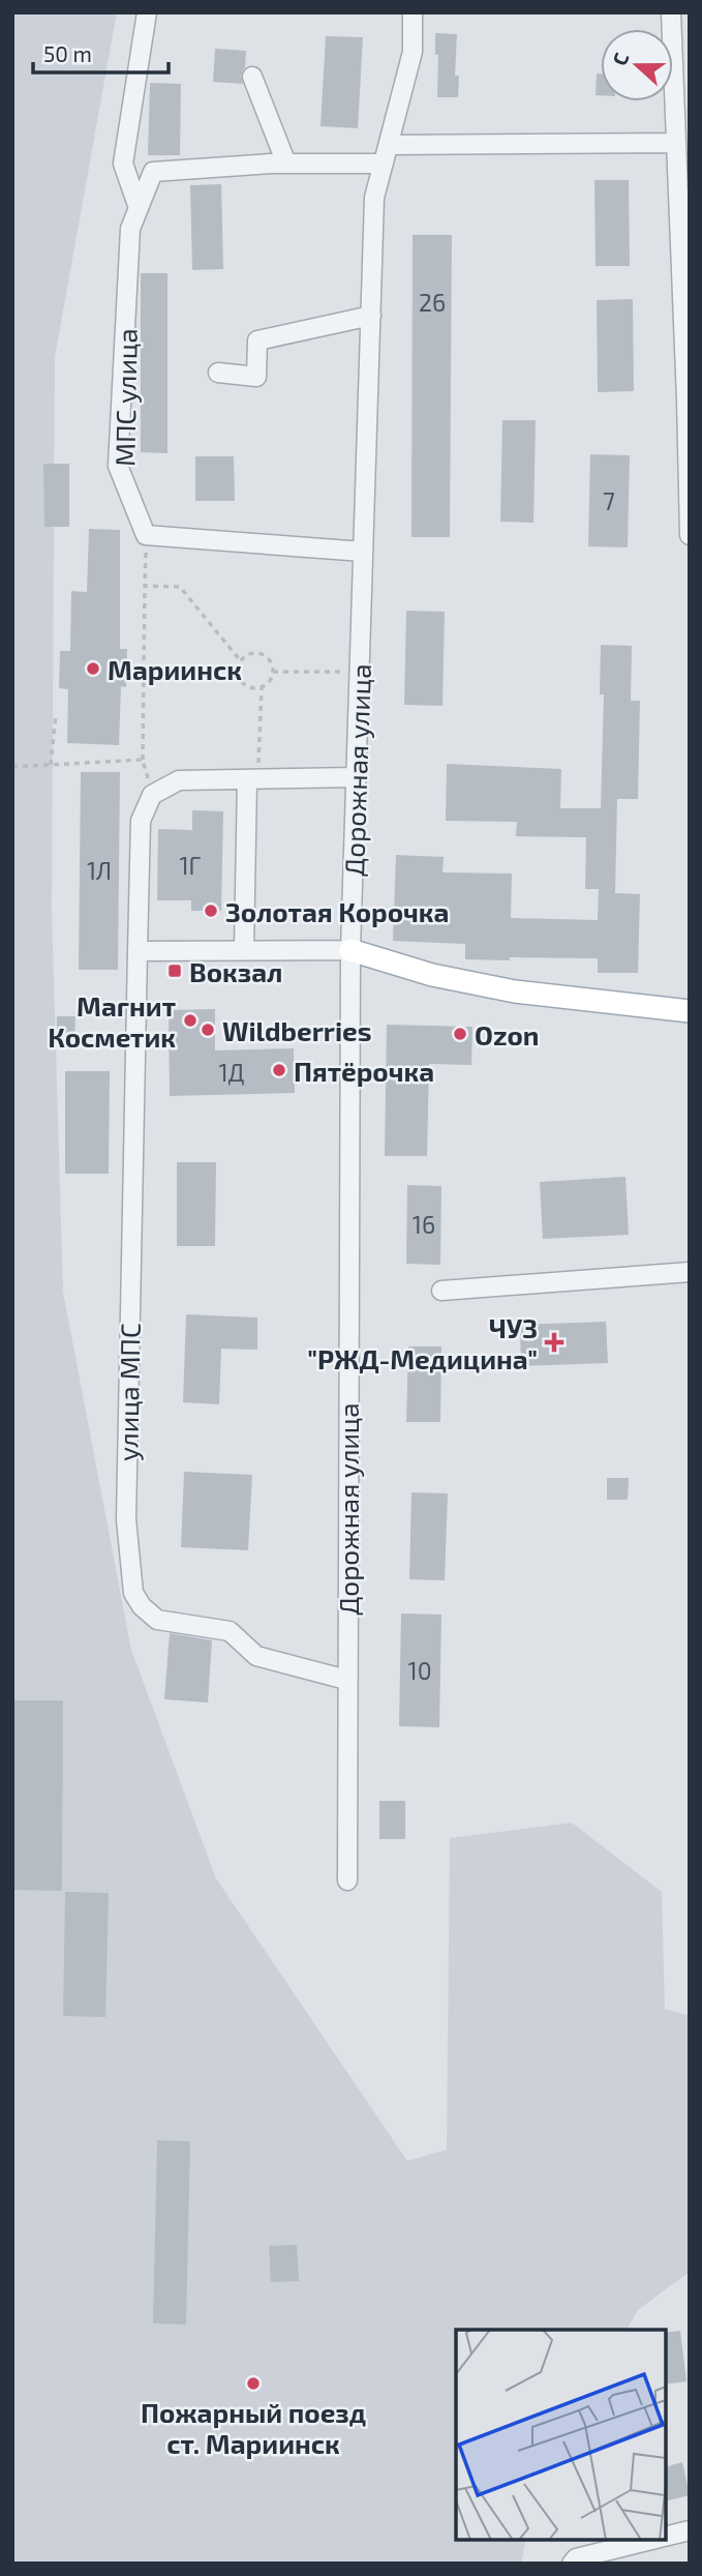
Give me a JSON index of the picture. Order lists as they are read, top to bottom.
{
  "streets": {
    "street": ["МПС улица", "Дорожная улица", "улица МПС"]
  },
  "crossings": [
    ["Дорожная улица", "улица МПС"]
  ],
  "places": {
    "other": [
      "Мариинск",
      "Золотая Корочка",
      "Магнит Косметик",
      "Wildberries",
      "Ozon",
      "Пятёрочка",
      "Пожарный поезд ст. Мариинск"
    ],
    "transit": ["Вокзал"],
    "health": ["ЧУЗ \"РЖД-Медицина\""]
  },
  "house_numbers": [
    "26",
    "7",
    "1Г",
    "1Л",
    "1Д",
    "16",
    "10"
  ],
  "scale_bar": "50 m",
  "north": "left"
}
